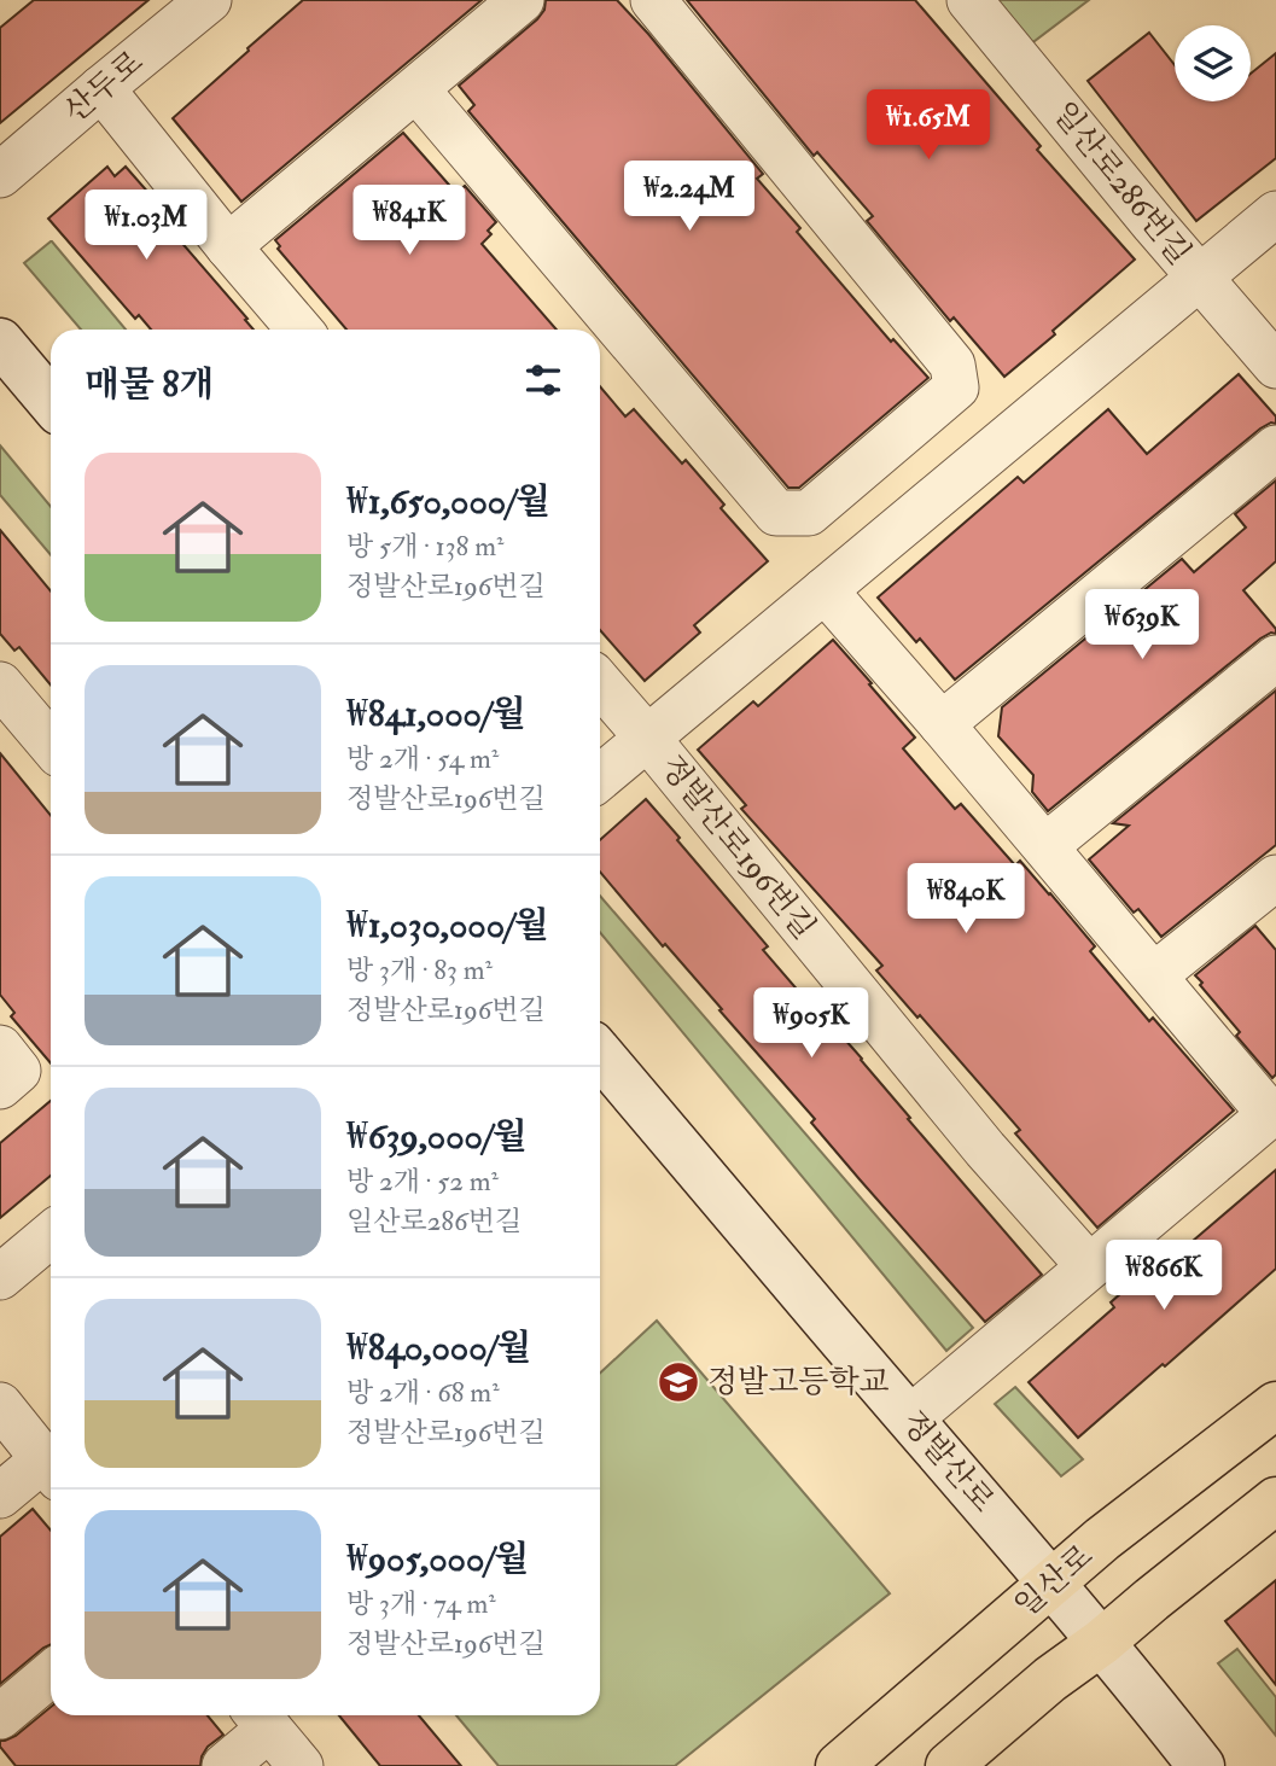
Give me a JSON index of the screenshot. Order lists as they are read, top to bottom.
{
  "streets": {
    "main road": ["정발산로", "일산로"],
    "street": ["산두로", "일산로286번길", "정발산로196번길"]
  },
  "crossings": [
    ["일산로286번길", "정발산로196번길"],
    ["정발산로", "일산로"]
  ],
  "places": {
    "school or university": ["정발고등학교"]
  },
  "page": {
    "price": [
      "₩1.65M",
      "₩2.24M",
      "₩841K",
      "₩1.03M",
      "₩639K",
      "₩840K",
      "₩905K",
      "₩866K"
    ],
    "heading": "매물 8개",
    "list": [
      {
        "name": "₩1,650,000/월",
        "note": "방 5개 · 138 m² · 정발산로196번길"
      },
      {
        "name": "₩841,000/월",
        "note": "방 2개 · 54 m² · 정발산로196번길"
      },
      {
        "name": "₩1,030,000/월",
        "note": "방 3개 · 83 m² · 정발산로196번길"
      },
      {
        "name": "₩639,000/월",
        "note": "방 2개 · 52 m² · 일산로286번길"
      },
      {
        "name": "₩840,000/월",
        "note": "방 2개 · 68 m² · 정발산로196번길"
      },
      {
        "name": "₩905,000/월",
        "note": "방 3개 · 74 m² · 정발산로196번길"
      }
    ]
  }
}
